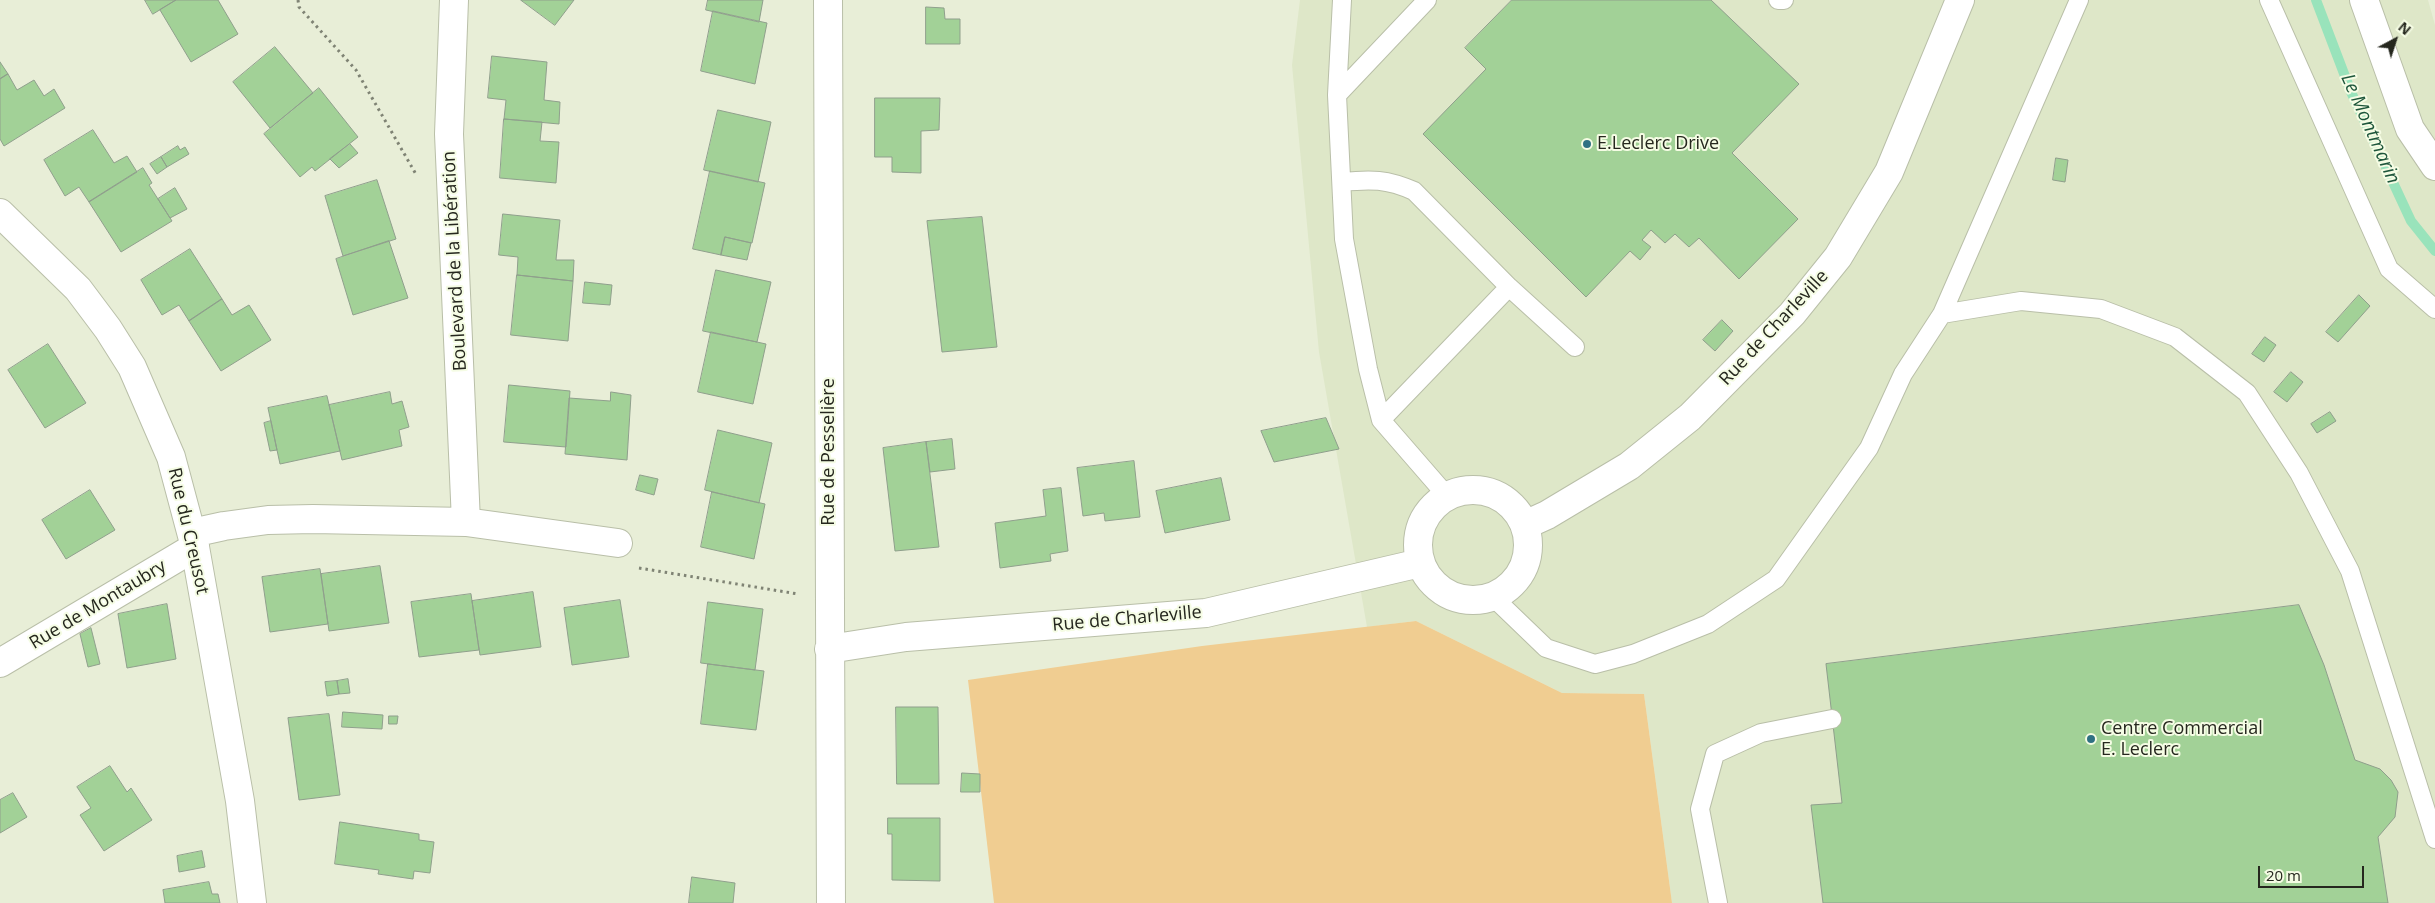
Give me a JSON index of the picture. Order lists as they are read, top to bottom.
{
  "streets": {
    "street": [
      "Boulevard de la Libération",
      "Rue de Charleville",
      "Rue de Pesselière",
      "Rue du Creusot",
      "Rue de Montaubry"
    ]
  },
  "crossings": [
    ["Rue de Charleville", "Rue de Pesselière"],
    ["Rue du Creusot", "Rue de Montaubry"]
  ],
  "water": ["Le Montmarin"],
  "places": ["E.Leclerc Drive", "Centre Commercial E. Leclerc"],
  "scale_bar": "20 m",
  "north": "top right"
}
